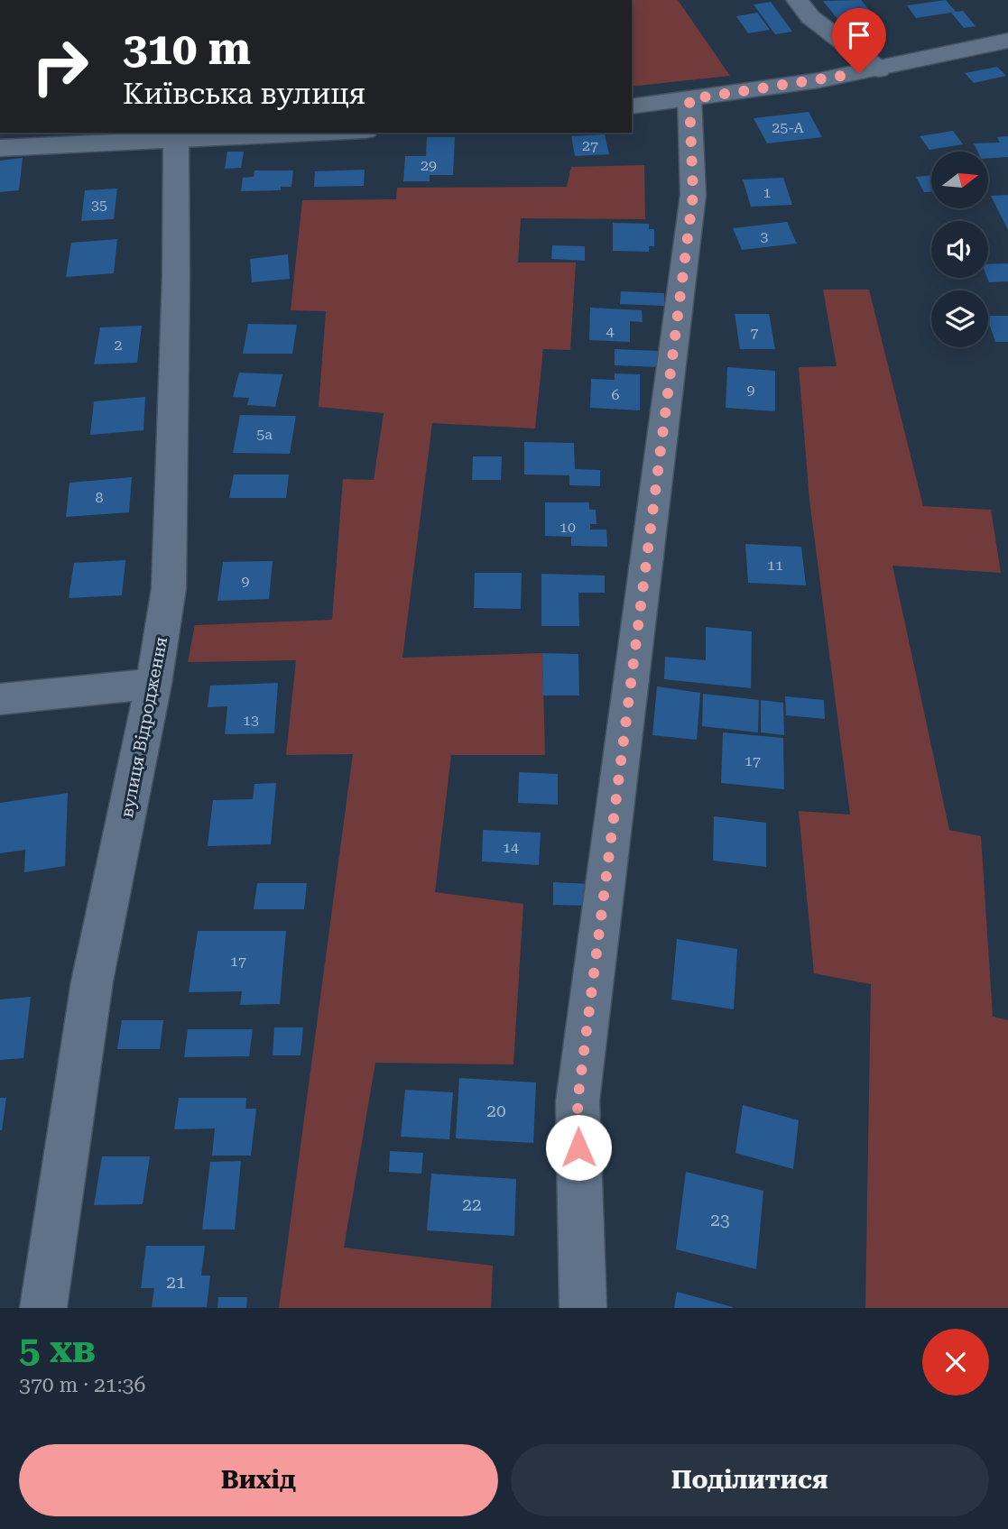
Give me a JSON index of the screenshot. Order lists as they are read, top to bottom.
{
  "streets": {
    "street": ["вулиця Відродження"]
  },
  "house_numbers": [
    "25-А",
    "27",
    "29",
    "1",
    "35",
    "3",
    "4",
    "7",
    "2",
    "9",
    "6",
    "5а",
    "8",
    "10",
    "11",
    "9",
    "13",
    "17",
    "14",
    "17",
    "20",
    "22",
    "23",
    "21"
  ],
  "north": "right",
  "page": {
    "turn": ["310 m", "Київська вулиця"],
    "heading": ["5 хв", "370 m · 21:36"],
    "buttons": ["Вихід", "Поділитися"]
  }
}
